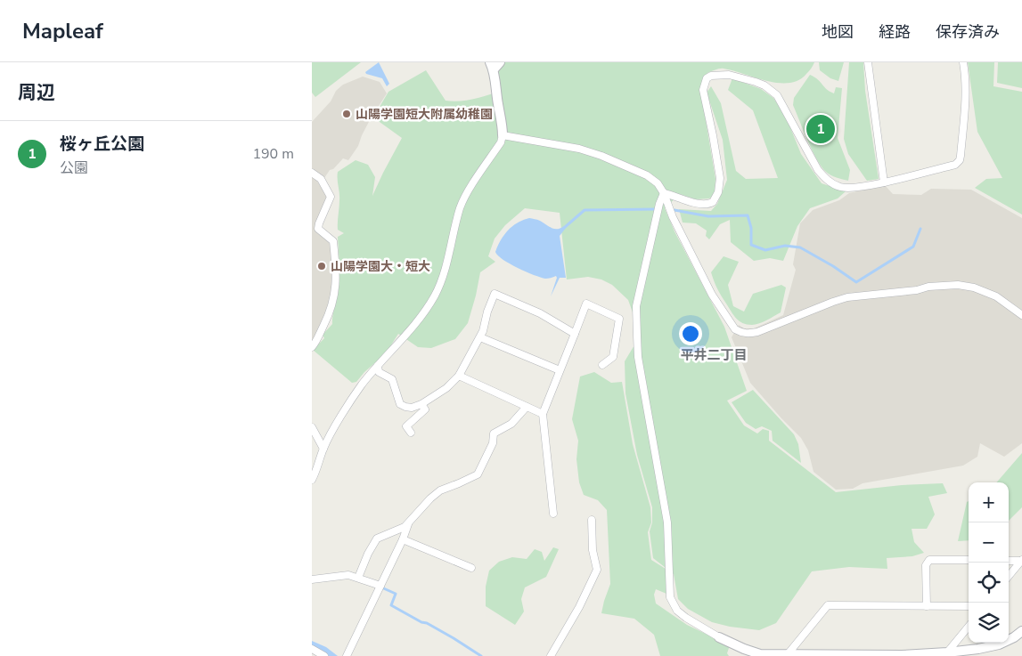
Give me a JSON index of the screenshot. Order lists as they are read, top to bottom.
{
  "districts": ["平井二丁目"],
  "places": ["山陽学園短大附属幼稚園", "山陽学園大・短大"],
  "page": {
    "header": "Mapleaf",
    "nav": ["地図", "経路", "保存済み"],
    "heading": "周辺",
    "pins": "1",
    "list": [
      {
        "mark": "1",
        "name": "桜ヶ丘公園",
        "note": "公園",
        "value": "190 m"
      }
    ],
    "map_buttons": ["+", "−"]
  }
}
